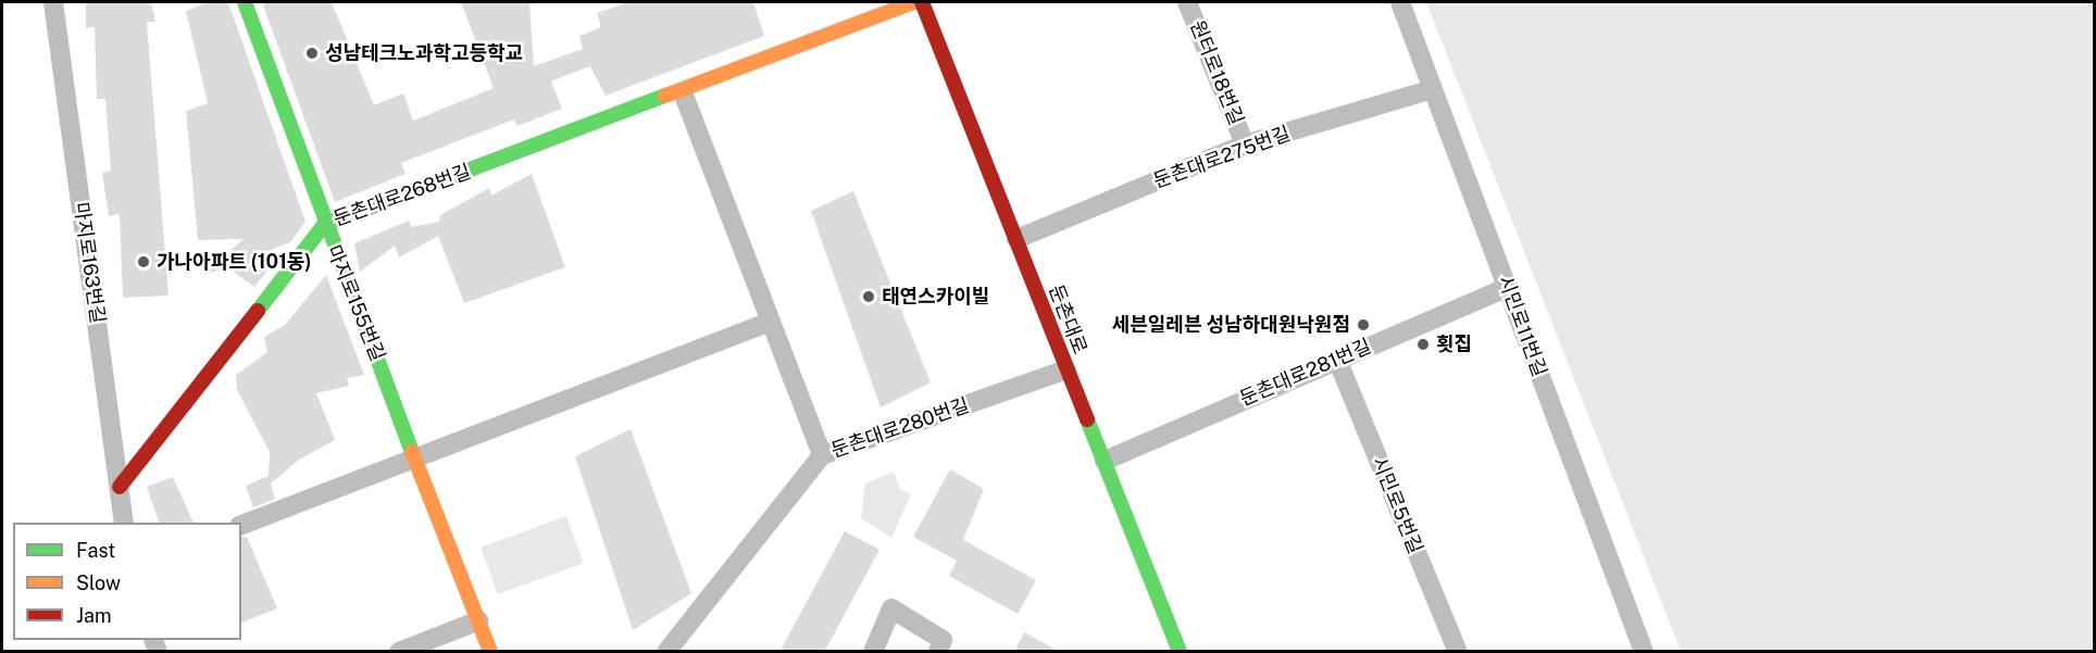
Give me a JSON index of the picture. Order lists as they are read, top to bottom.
{
  "streets": {
    "street": [
      "원터로18번길",
      "둔촌대로275번길",
      "둔촌대로268번길",
      "마지로163번길",
      "마지로155번길",
      "둔촌대로",
      "시민로11번길",
      "둔촌대로281번길",
      "둔촌대로280번길",
      "시민로5번길"
    ]
  },
  "crossings": [
    ["원터로18번길", "둔촌대로275번길"],
    ["둔촌대로275번길", "둔촌대로"],
    ["둔촌대로275번길", "시민로11번길"],
    ["둔촌대로268번길", "마지로163번길"],
    ["둔촌대로268번길", "마지로155번길"],
    ["둔촌대로", "둔촌대로281번길"],
    ["둔촌대로", "둔촌대로280번길"],
    ["시민로11번길", "둔촌대로281번길"],
    ["둔촌대로281번길", "시민로5번길"]
  ],
  "places": [
    "성남테크노과학고등학교",
    "가나아파트 (101동)",
    "태연스카이빌",
    "세븐일레븐 성남하대원낙원점",
    "횟집"
  ],
  "legend": ["Fast", "Slow", "Jam"]
}
